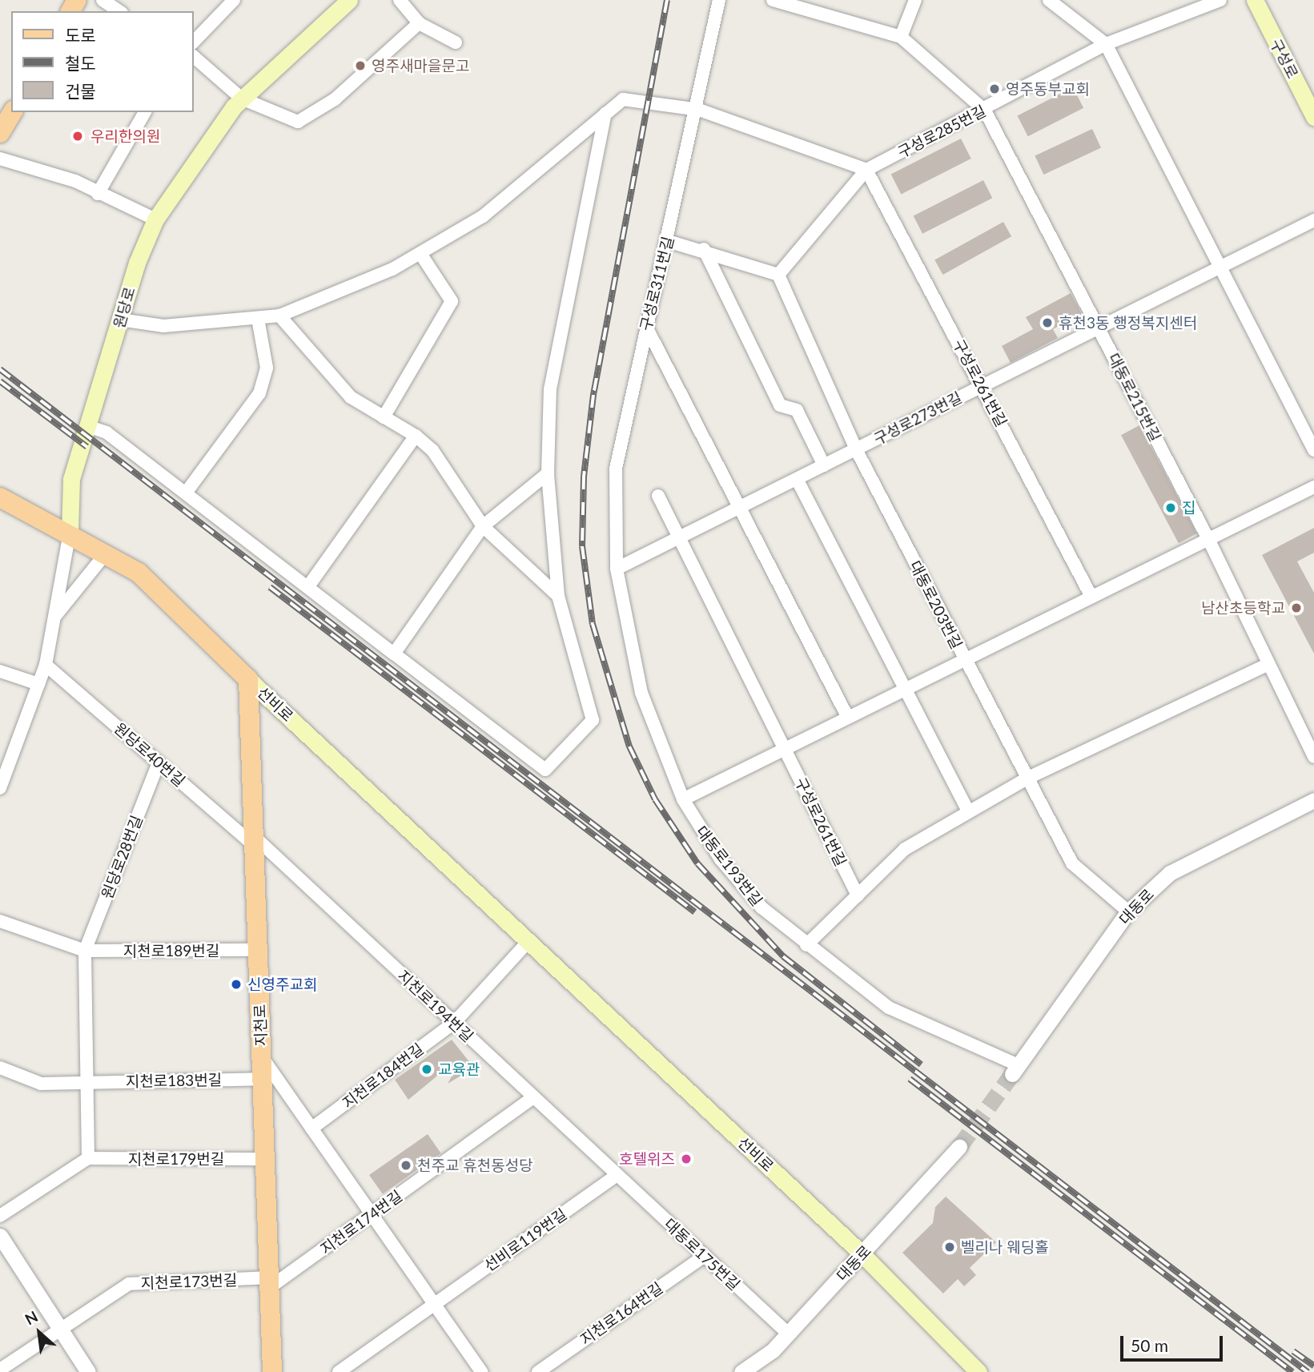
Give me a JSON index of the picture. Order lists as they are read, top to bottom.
{
  "streets": {
    "main road": [
      "구성로",
      "원당로",
      "선비로",
      "지천로"
    ],
    "street": [
      "구성로285번길",
      "구성로311번길",
      "구성로261번길",
      "대동로215번길",
      "구성로273번길",
      "대동로203번길",
      "원당로40번길",
      "원당로28번길",
      "대동로193번길",
      "대동로",
      "지천로189번길",
      "지천로194번길",
      "지천로184번길",
      "지천로183번길",
      "지천로179번길",
      "지천로174번길",
      "선비로119번길",
      "대동로175번길",
      "지천로173번길",
      "지천로164번길"
    ]
  },
  "crossings": [
    ["구성로285번길", "구성로261번길"],
    ["구성로285번길", "대동로215번길"],
    ["구성로285번길", "대동로203번길"],
    ["구성로311번길", "구성로273번길"],
    ["구성로311번길", "대동로193번길"],
    ["원당로", "선비로"],
    ["원당로", "원당로40번길"],
    ["구성로261번길", "구성로273번길"],
    ["대동로215번길", "구성로273번길"],
    ["구성로273번길", "대동로203번길"],
    ["구성로273번길", "대동로193번길"],
    ["대동로203번길", "대동로"],
    ["선비로", "대동로"],
    ["선비로", "지천로"],
    ["원당로40번길", "원당로28번길"],
    ["원당로40번길", "지천로194번길"],
    ["원당로40번길", "지천로"],
    ["원당로28번길", "지천로189번길"],
    ["원당로28번길", "지천로183번길"],
    ["대동로193번길", "대동로"],
    ["대동로", "대동로175번길"],
    ["지천로189번길", "지천로"],
    ["지천로194번길", "지천로"],
    ["지천로194번길", "지천로184번길"],
    ["지천로194번길", "지천로174번길"],
    ["지천로194번길", "선비로119번길"],
    ["지천로194번길", "대동로175번길"],
    ["지천로", "지천로183번길"],
    ["지천로", "지천로179번길"],
    ["지천로", "지천로174번길"],
    ["지천로", "지천로173번길"],
    ["지천로174번길", "지천로173번길"],
    ["선비로119번길", "대동로175번길"],
    ["대동로175번길", "지천로164번길"]
  ],
  "places": [
    "영주새마을문고",
    "영주동부교회",
    "우리한의원",
    "휴천3동 행정복지센터",
    "집",
    "남산초등학교",
    "신영주교회",
    "교육관",
    "호텔위즈",
    "천주교 휴천동성당",
    "벨리나 웨딩홀"
  ],
  "legend": ["도로", "철도", "건물"],
  "scale_bar": "50 m",
  "north": "top left"
}
